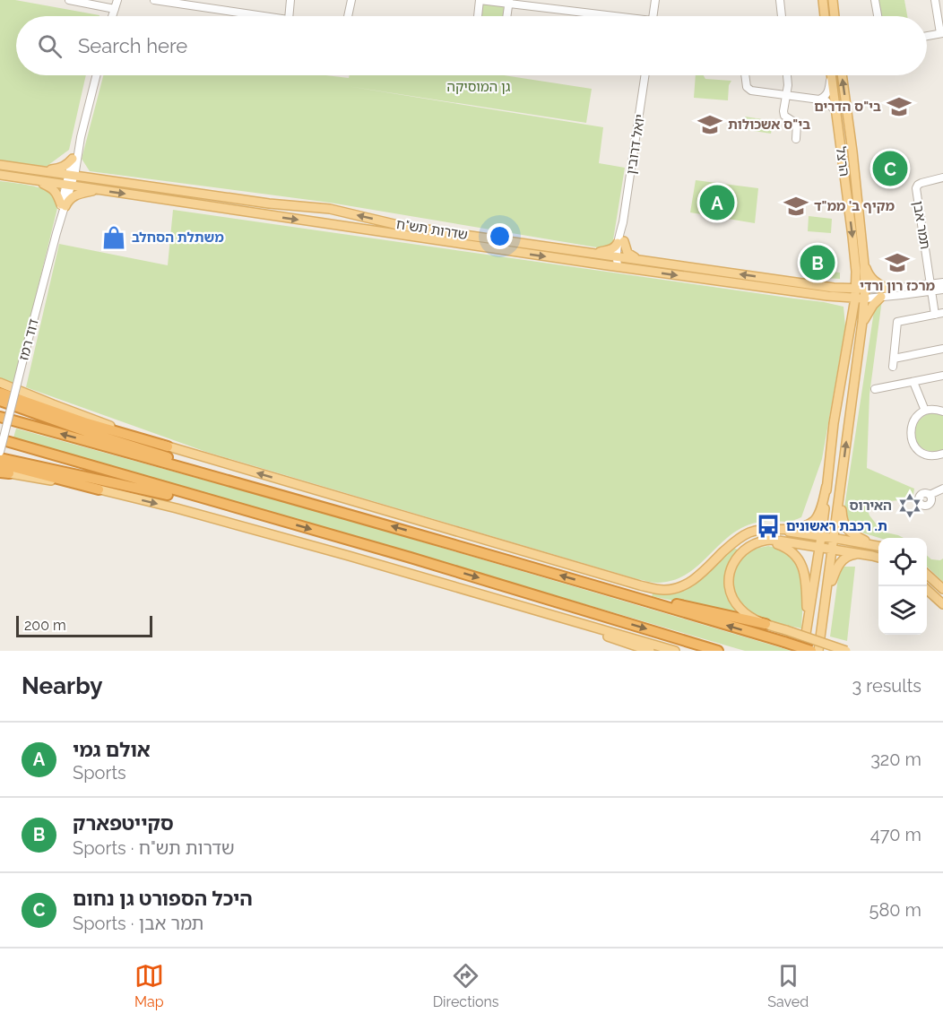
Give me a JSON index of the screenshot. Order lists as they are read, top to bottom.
{
  "streets": {
    "main road": ["הרצל", "שדרות תש\"ח"],
    "street": ["יואל דרובין", "תמר אבן", "דוד רמז"]
  },
  "crossings": [
    ["יואל דרובין", "שדרות תש\"ח"],
    ["הרצל", "שדרות תש\"ח"],
    ["שדרות תש\"ח", "דוד רמז"]
  ],
  "parks": ["גן המוסיקה"],
  "places": {
    "school or university": [
      "בי\"ס הדרים",
      "בי\"ס אשכולות",
      "מקיף ב' ממ\"ד",
      "מרכז רון ורדי"
    ],
    "shop": ["משתלת הסחלב"],
    "synagogue": ["האירוס"],
    "bus stop": ["ת. רכבת ראשונים"]
  },
  "scale_bar": "200 m",
  "page": {
    "search": "Search here",
    "pins": ["C", "A", "B"],
    "scale": "200 m",
    "heading": ["Nearby", "3 results"],
    "list": [
      {
        "mark": "A",
        "name": "אולם גמי",
        "note": "Sports",
        "value": "320 m"
      },
      {
        "mark": "B",
        "name": "סקייטפארק",
        "note": "Sports · שדרות תש\"ח",
        "value": "470 m"
      },
      {
        "mark": "C",
        "name": "היכל הספורט גן נחום",
        "note": "Sports · תמר אבן",
        "value": "580 m"
      }
    ],
    "nav": ["Map", "Directions", "Saved"]
  }
}
